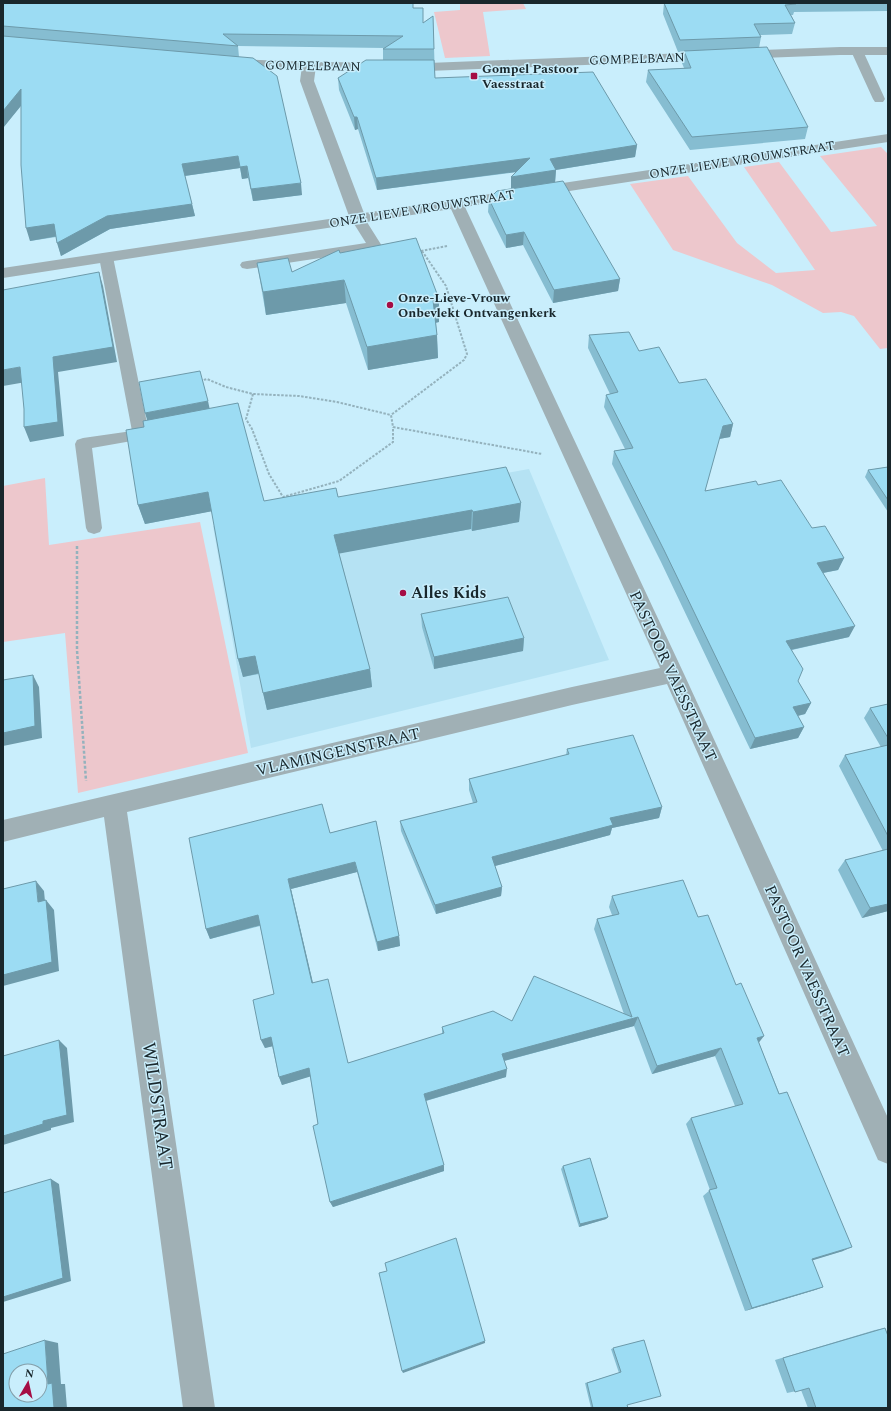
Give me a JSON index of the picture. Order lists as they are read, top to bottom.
{
  "streets": {
    "street": [
      "GOMPELBAAN",
      "ONZE LIEVE VROUWSTRAAT",
      "PASTOOR VAESSTRAAT",
      "VLAMINGENSTRAAT",
      "WILDSTRAAT"
    ]
  },
  "crossings": [
    ["ONZE LIEVE VROUWSTRAAT", "PASTOOR VAESSTRAAT"],
    ["PASTOOR VAESSTRAAT", "VLAMINGENSTRAAT"],
    ["VLAMINGENSTRAAT", "WILDSTRAAT"]
  ],
  "places": {
    "transit": ["Gompel Pastoor Vaesstraat"],
    "other": ["Onze-Lieve-Vrouw Onbevlekt Ontvangenkerk", "Alles Kids"]
  },
  "north": "top"
}
